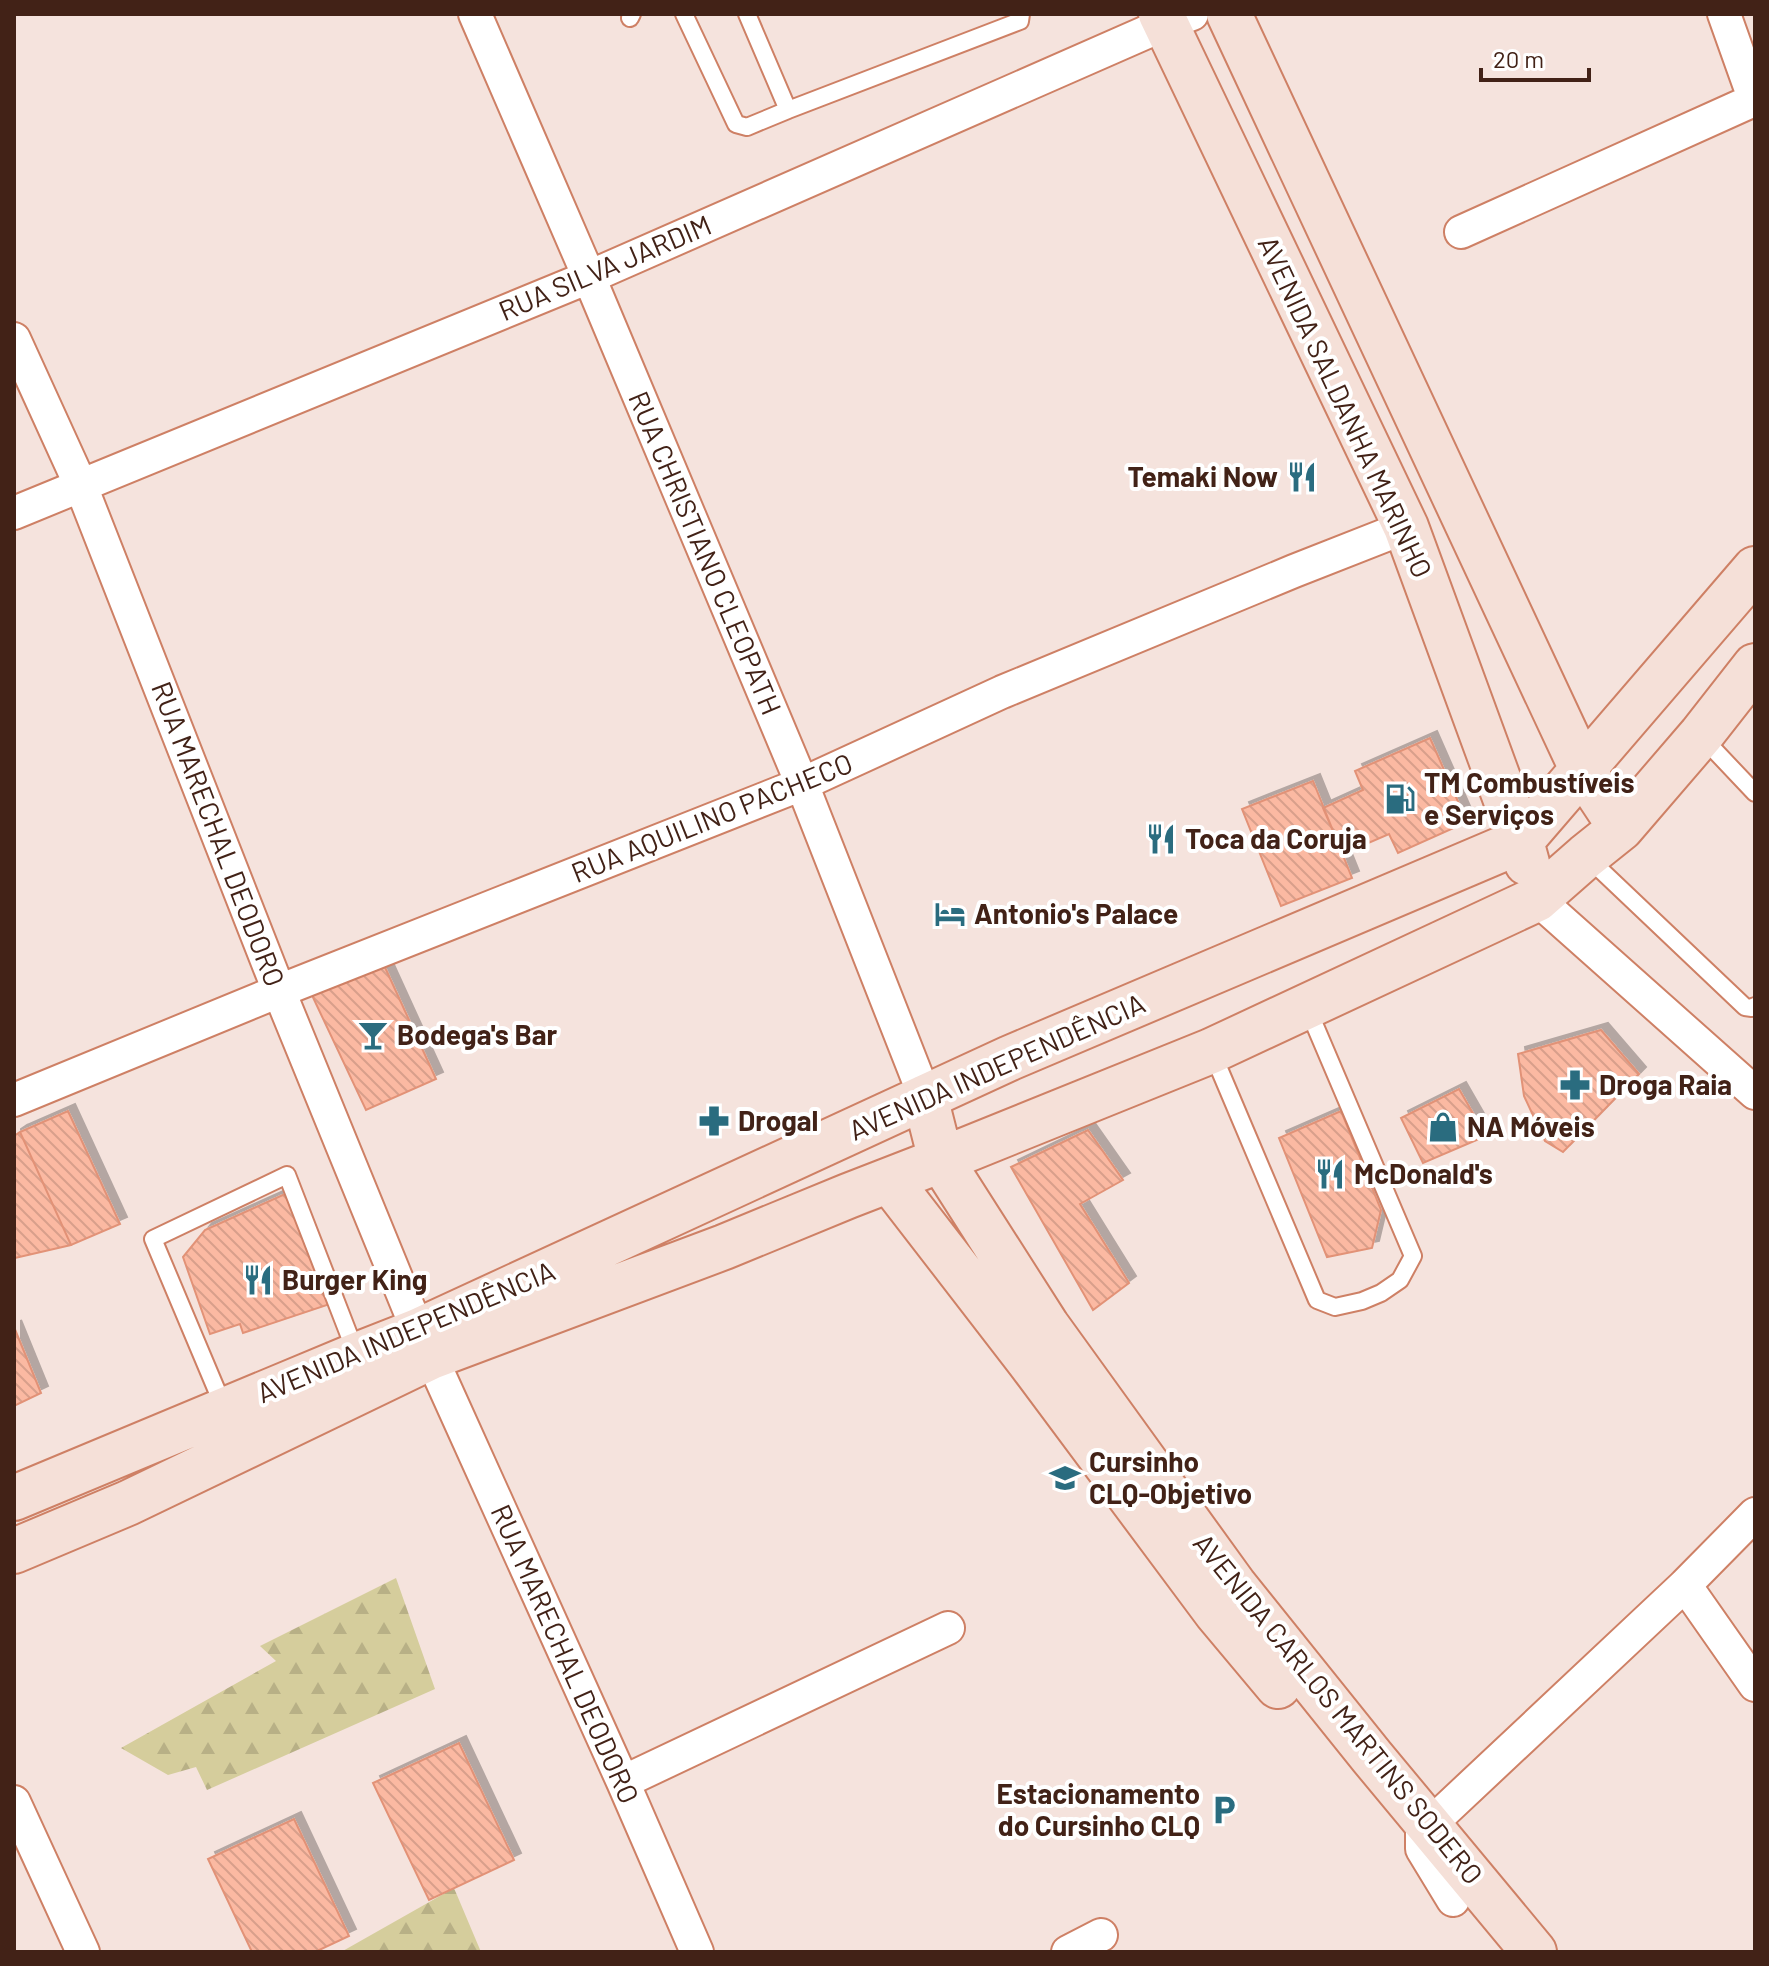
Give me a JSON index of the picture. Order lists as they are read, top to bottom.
{
  "streets": {
    "main road": ["AVENIDA SALDANHA MARINHO", "AVENIDA INDEPENDÊNCIA", "AVENIDA CARLOS MARTINS SODERO"],
    "street": [
      "RUA SILVA JARDIM",
      "RUA CHRISTIANO CLEOPATH",
      "RUA AQUILINO PACHECO",
      "RUA MARECHAL DEODORO"
    ]
  },
  "crossings": [
    ["RUA SILVA JARDIM", "AVENIDA SALDANHA MARINHO"],
    ["RUA SILVA JARDIM", "RUA CHRISTIANO CLEOPATH"],
    ["RUA SILVA JARDIM", "RUA MARECHAL DEODORO"],
    ["AVENIDA SALDANHA MARINHO", "RUA AQUILINO PACHECO"],
    ["AVENIDA SALDANHA MARINHO", "AVENIDA INDEPENDÊNCIA"],
    ["RUA CHRISTIANO CLEOPATH", "RUA AQUILINO PACHECO"],
    ["RUA CHRISTIANO CLEOPATH", "AVENIDA INDEPENDÊNCIA"],
    ["RUA CHRISTIANO CLEOPATH", "AVENIDA CARLOS MARTINS SODERO"],
    ["RUA AQUILINO PACHECO", "RUA MARECHAL DEODORO"],
    ["RUA MARECHAL DEODORO", "AVENIDA INDEPENDÊNCIA"],
    ["AVENIDA INDEPENDÊNCIA", "AVENIDA CARLOS MARTINS SODERO"]
  ],
  "places": {
    "restaurant": [
      "Temaki Now",
      "Toca da Coruja",
      "McDonald's",
      "Burger King"
    ],
    "fuel station": ["TM Combustíveis e Serviços"],
    "hotel": ["Antonio's Palace"],
    "bar": ["Bodega's Bar"],
    "pharmacy": ["Droga Raia", "Drogal"],
    "shop": ["NA Móveis"],
    "school or university": ["Cursinho CLQ-Objetivo"],
    "parking": ["Estacionamento do Cursinho CLQ"]
  },
  "scale_bar": "20 m"
}
